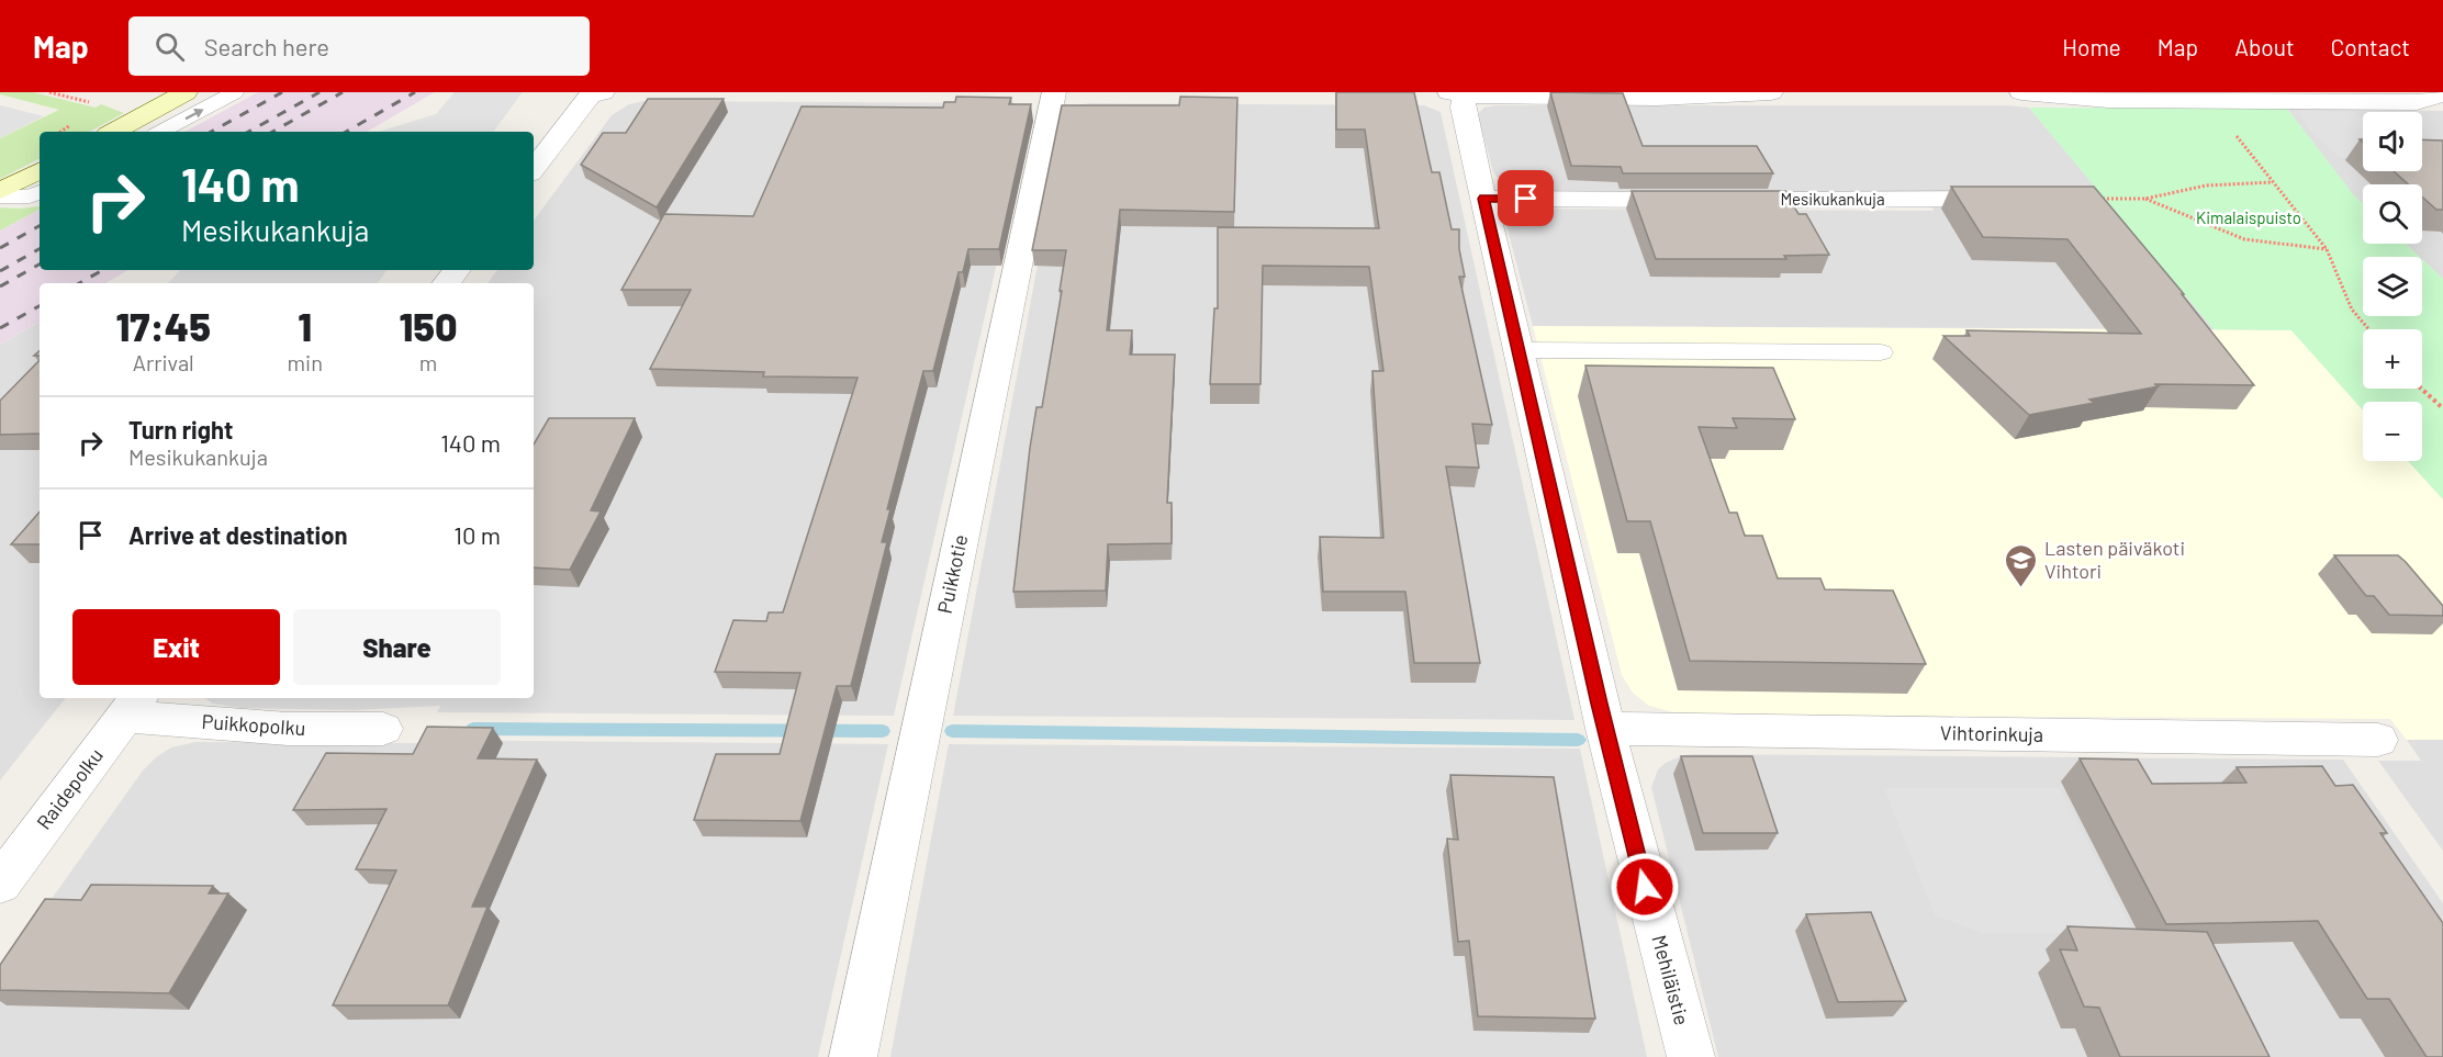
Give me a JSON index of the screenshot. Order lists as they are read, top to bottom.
{
  "streets": {
    "street": [
      "Mesikukankuja",
      "Puikkotie",
      "Puikkopolku",
      "Vihtorinkuja",
      "Raidepolku",
      "Mehiläistie"
    ]
  },
  "crossings": [
    ["Mesikukankuja", "Mehiläistie"],
    ["Puikkopolku", "Raidepolku"],
    ["Vihtorinkuja", "Mehiläistie"]
  ],
  "parks": ["Kimalaispuisto"],
  "places": {
    "school or university": ["Lasten päiväkoti Vihtori"]
  },
  "page": {
    "header": "Map",
    "search": "Search here",
    "nav": [
      "Home",
      "Map",
      "About",
      "Contact"
    ],
    "map_buttons": ["+", "−"],
    "turn": ["140 m", "Mesikukankuja"],
    "eta": [
      "17:45",
      "Arrival",
      "1",
      "min",
      "150",
      "m"
    ],
    "list": [
      {
        "name": "Turn right",
        "note": "Mesikukankuja",
        "value": "140 m"
      },
      {
        "name": "Arrive at destination",
        "value": "10 m"
      }
    ],
    "buttons": ["Exit", "Share"]
  }
}
